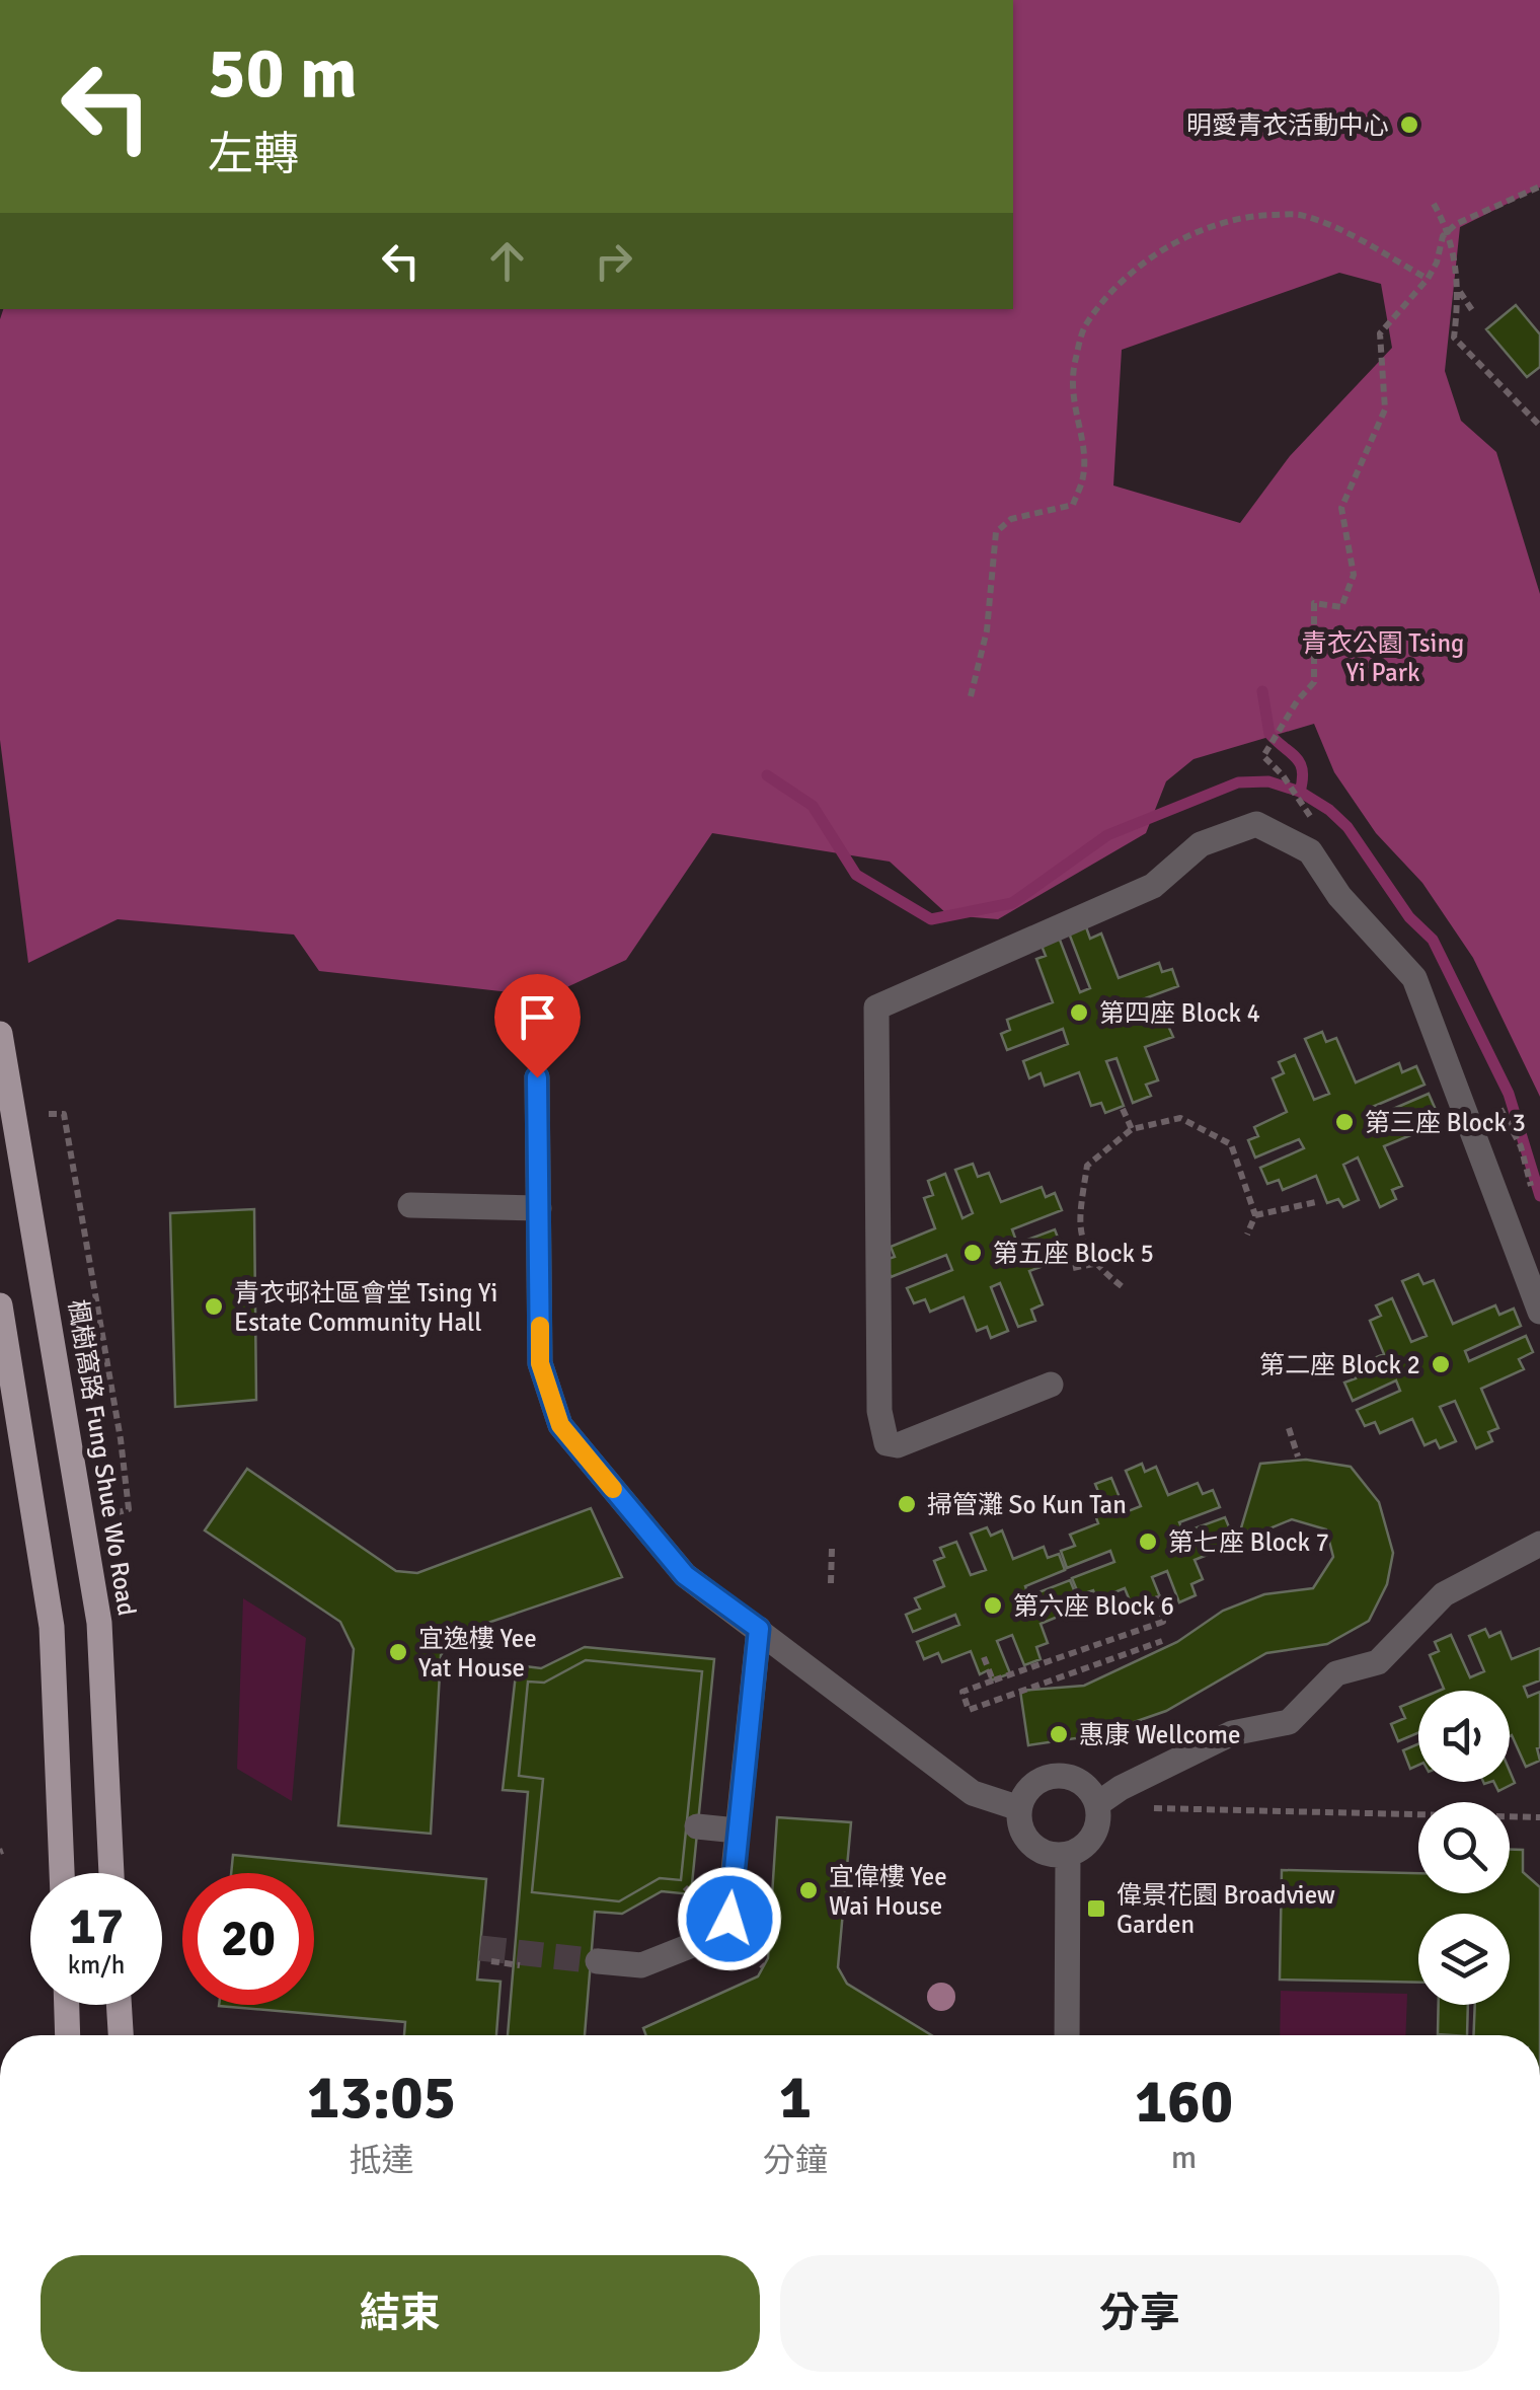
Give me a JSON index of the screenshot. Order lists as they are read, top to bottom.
{
  "streets": {
    "main road": ["楓樹窩路 Fung Shue Wo Road"]
  },
  "parks": ["青衣公園 Tsing Yi Park"],
  "places": {
    "other": [
      "明愛青衣活動中心",
      "第四座 Block 4",
      "第三座 Block 3",
      "第五座 Block 5",
      "青衣邨社區會堂 Tsing Yi Estate Community Hall",
      "第二座 Block 2",
      "掃管灘 So Kun Tan",
      "第七座 Block 7",
      "第六座 Block 6",
      "宜逸樓 Yee Yat House",
      "惠康 Wellcome",
      "宜偉樓 Yee Wai House"
    ],
    "transit": ["偉景花園 Broadview Garden"]
  },
  "page": {
    "turn": ["50 m", "左轉"],
    "speed": "17 km/h",
    "limit": "20",
    "eta": [
      "13:05",
      "抵達",
      "1",
      "分鐘",
      "160",
      "m"
    ],
    "buttons": ["結束", "分享"]
  }
}
